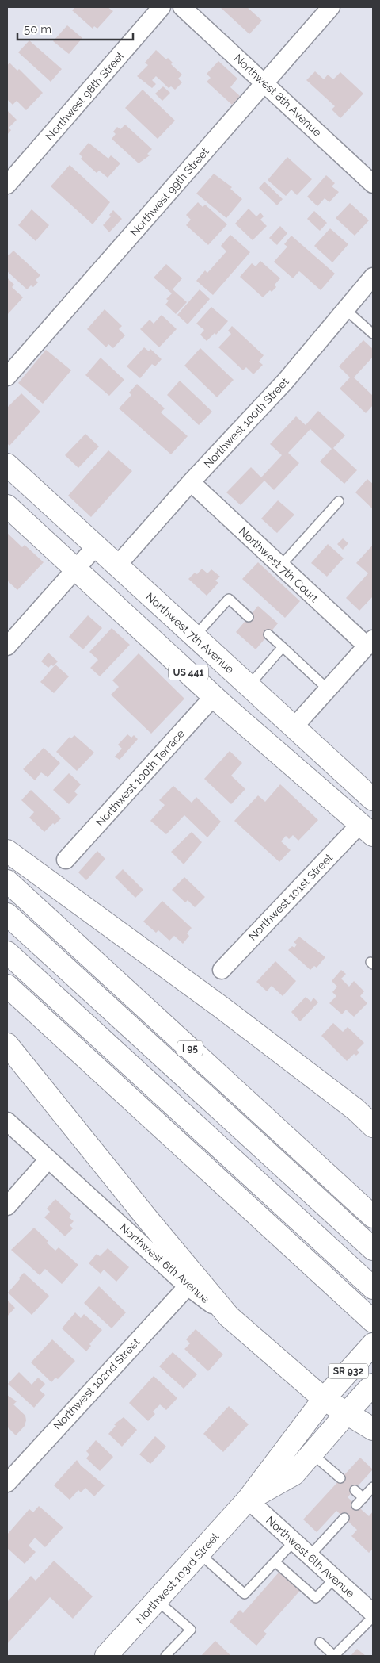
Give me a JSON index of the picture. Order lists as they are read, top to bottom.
{
  "streets": {
    "main road": [
      "Northwest 7th Avenue",
      "US 441",
      "I 95",
      "Northwest 6th Avenue",
      "SR 932",
      "Northwest 103rd Street"
    ],
    "street": [
      "Northwest 8th Avenue",
      "Northwest 98th Street",
      "Northwest 99th Street",
      "Northwest 100th Street",
      "Northwest 7th Court",
      "Northwest 100th Terrace",
      "Northwest 101st Street",
      "Northwest 102nd Street"
    ]
  },
  "crossings": [
    ["Northwest 8th Avenue", "Northwest 99th Street"],
    ["Northwest 100th Street", "Northwest 7th Court"],
    ["Northwest 100th Street", "Northwest 7th Avenue"],
    ["US 441", "Northwest 100th Terrace"],
    ["US 441", "Northwest 101st Street"],
    ["Northwest 6th Avenue", "Northwest 102nd Street"],
    ["Northwest 6th Avenue", "Northwest 103rd Street"]
  ],
  "scale_bar": "50 m"
}
